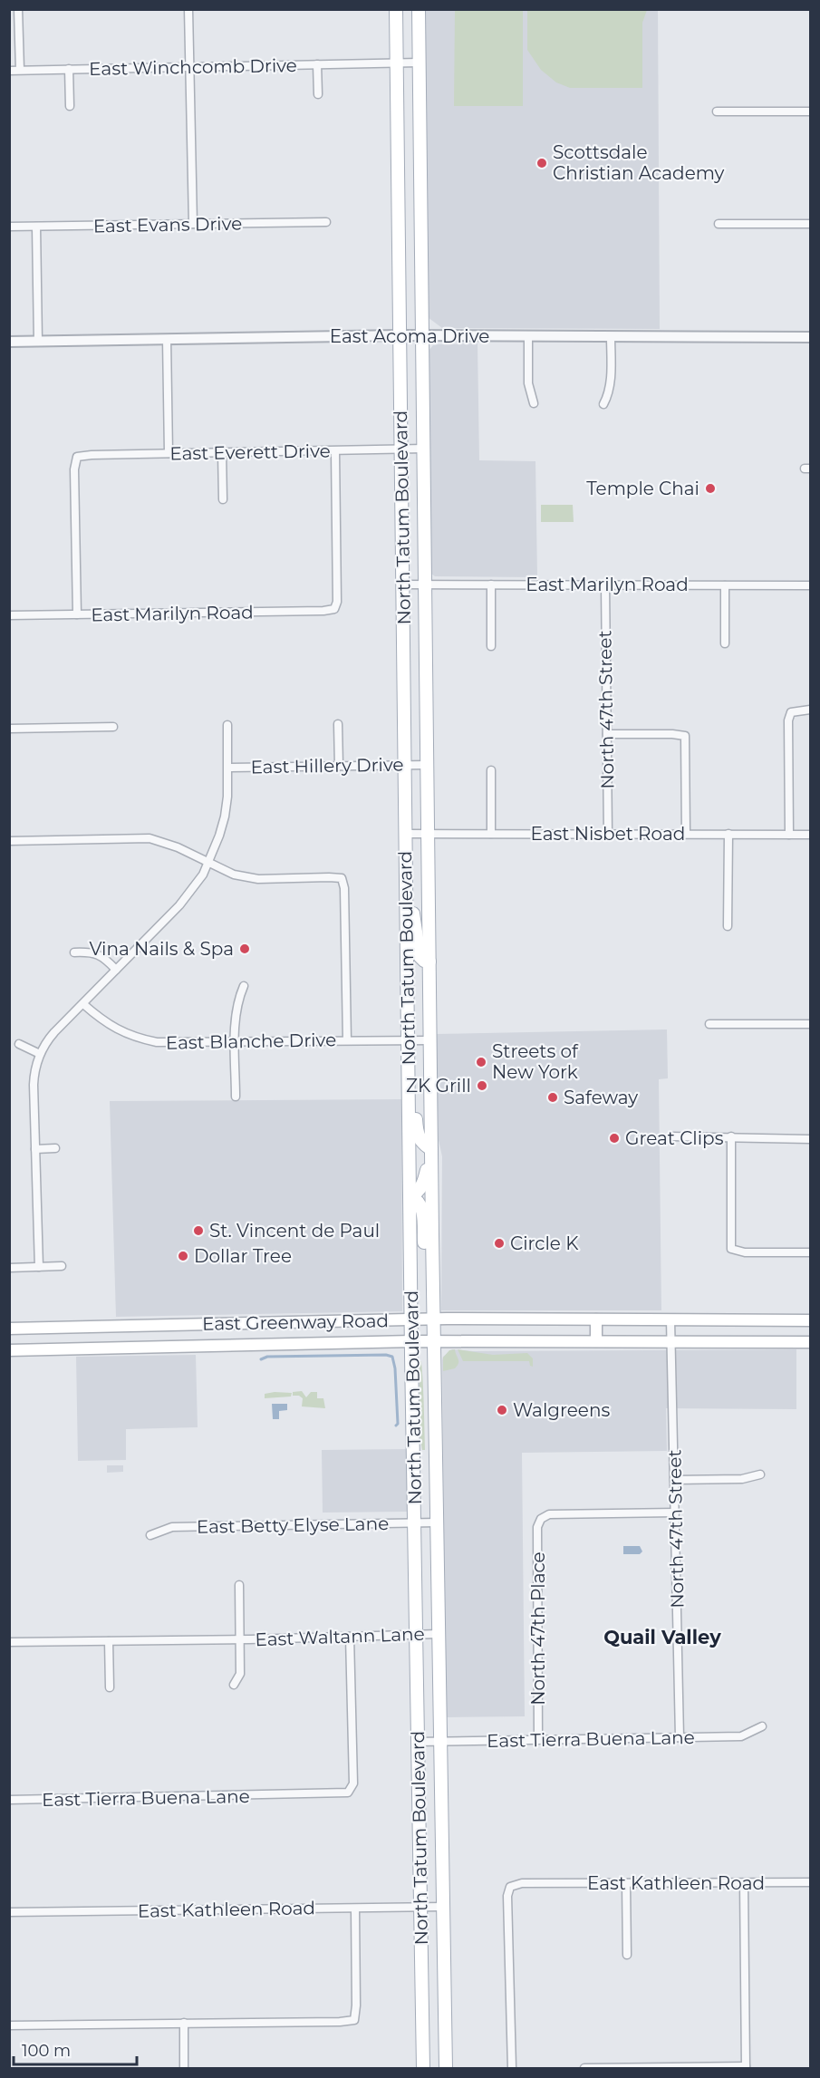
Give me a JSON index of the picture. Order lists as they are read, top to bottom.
{
  "streets": {
    "main road": ["North Tatum Boulevard", "East Greenway Road"],
    "street": [
      "East Winchcomb Drive",
      "East Evans Drive",
      "East Acoma Drive",
      "East Everett Drive",
      "East Marilyn Road",
      "North 47th Street",
      "East Hillery Drive",
      "East Nisbet Road",
      "East Blanche Drive",
      "East Betty Elyse Lane",
      "North 47th Place",
      "East Waltann Lane",
      "East Tierra Buena Lane",
      "East Kathleen Road"
    ]
  },
  "crossings": [
    ["East Winchcomb Drive", "North Tatum Boulevard"],
    ["East Acoma Drive", "North Tatum Boulevard"],
    ["East Everett Drive", "North Tatum Boulevard"],
    ["East Everett Drive", "East Marilyn Road"],
    ["North Tatum Boulevard", "East Marilyn Road"],
    ["North Tatum Boulevard", "East Hillery Drive"],
    ["North Tatum Boulevard", "East Nisbet Road"],
    ["North Tatum Boulevard", "East Blanche Drive"],
    ["North Tatum Boulevard", "East Greenway Road"],
    ["North Tatum Boulevard", "East Betty Elyse Lane"],
    ["North Tatum Boulevard", "East Waltann Lane"],
    ["North Tatum Boulevard", "East Tierra Buena Lane"],
    ["North Tatum Boulevard", "East Kathleen Road"],
    ["East Marilyn Road", "North 47th Street"],
    ["North 47th Street", "East Nisbet Road"],
    ["North 47th Street", "East Greenway Road"],
    ["North 47th Street", "North 47th Place"],
    ["North 47th Street", "East Tierra Buena Lane"],
    ["North 47th Place", "East Tierra Buena Lane"],
    ["East Waltann Lane", "East Tierra Buena Lane"]
  ],
  "districts": ["Quail Valley"],
  "places": [
    "Scottsdale Christian Academy",
    "Temple Chai",
    "Vina Nails & Spa",
    "Streets of New York",
    "ZK Grill",
    "Safeway",
    "Great Clips",
    "St. Vincent de Paul",
    "Circle K",
    "Dollar Tree",
    "Walgreens"
  ],
  "scale_bar": "100 m"
}
